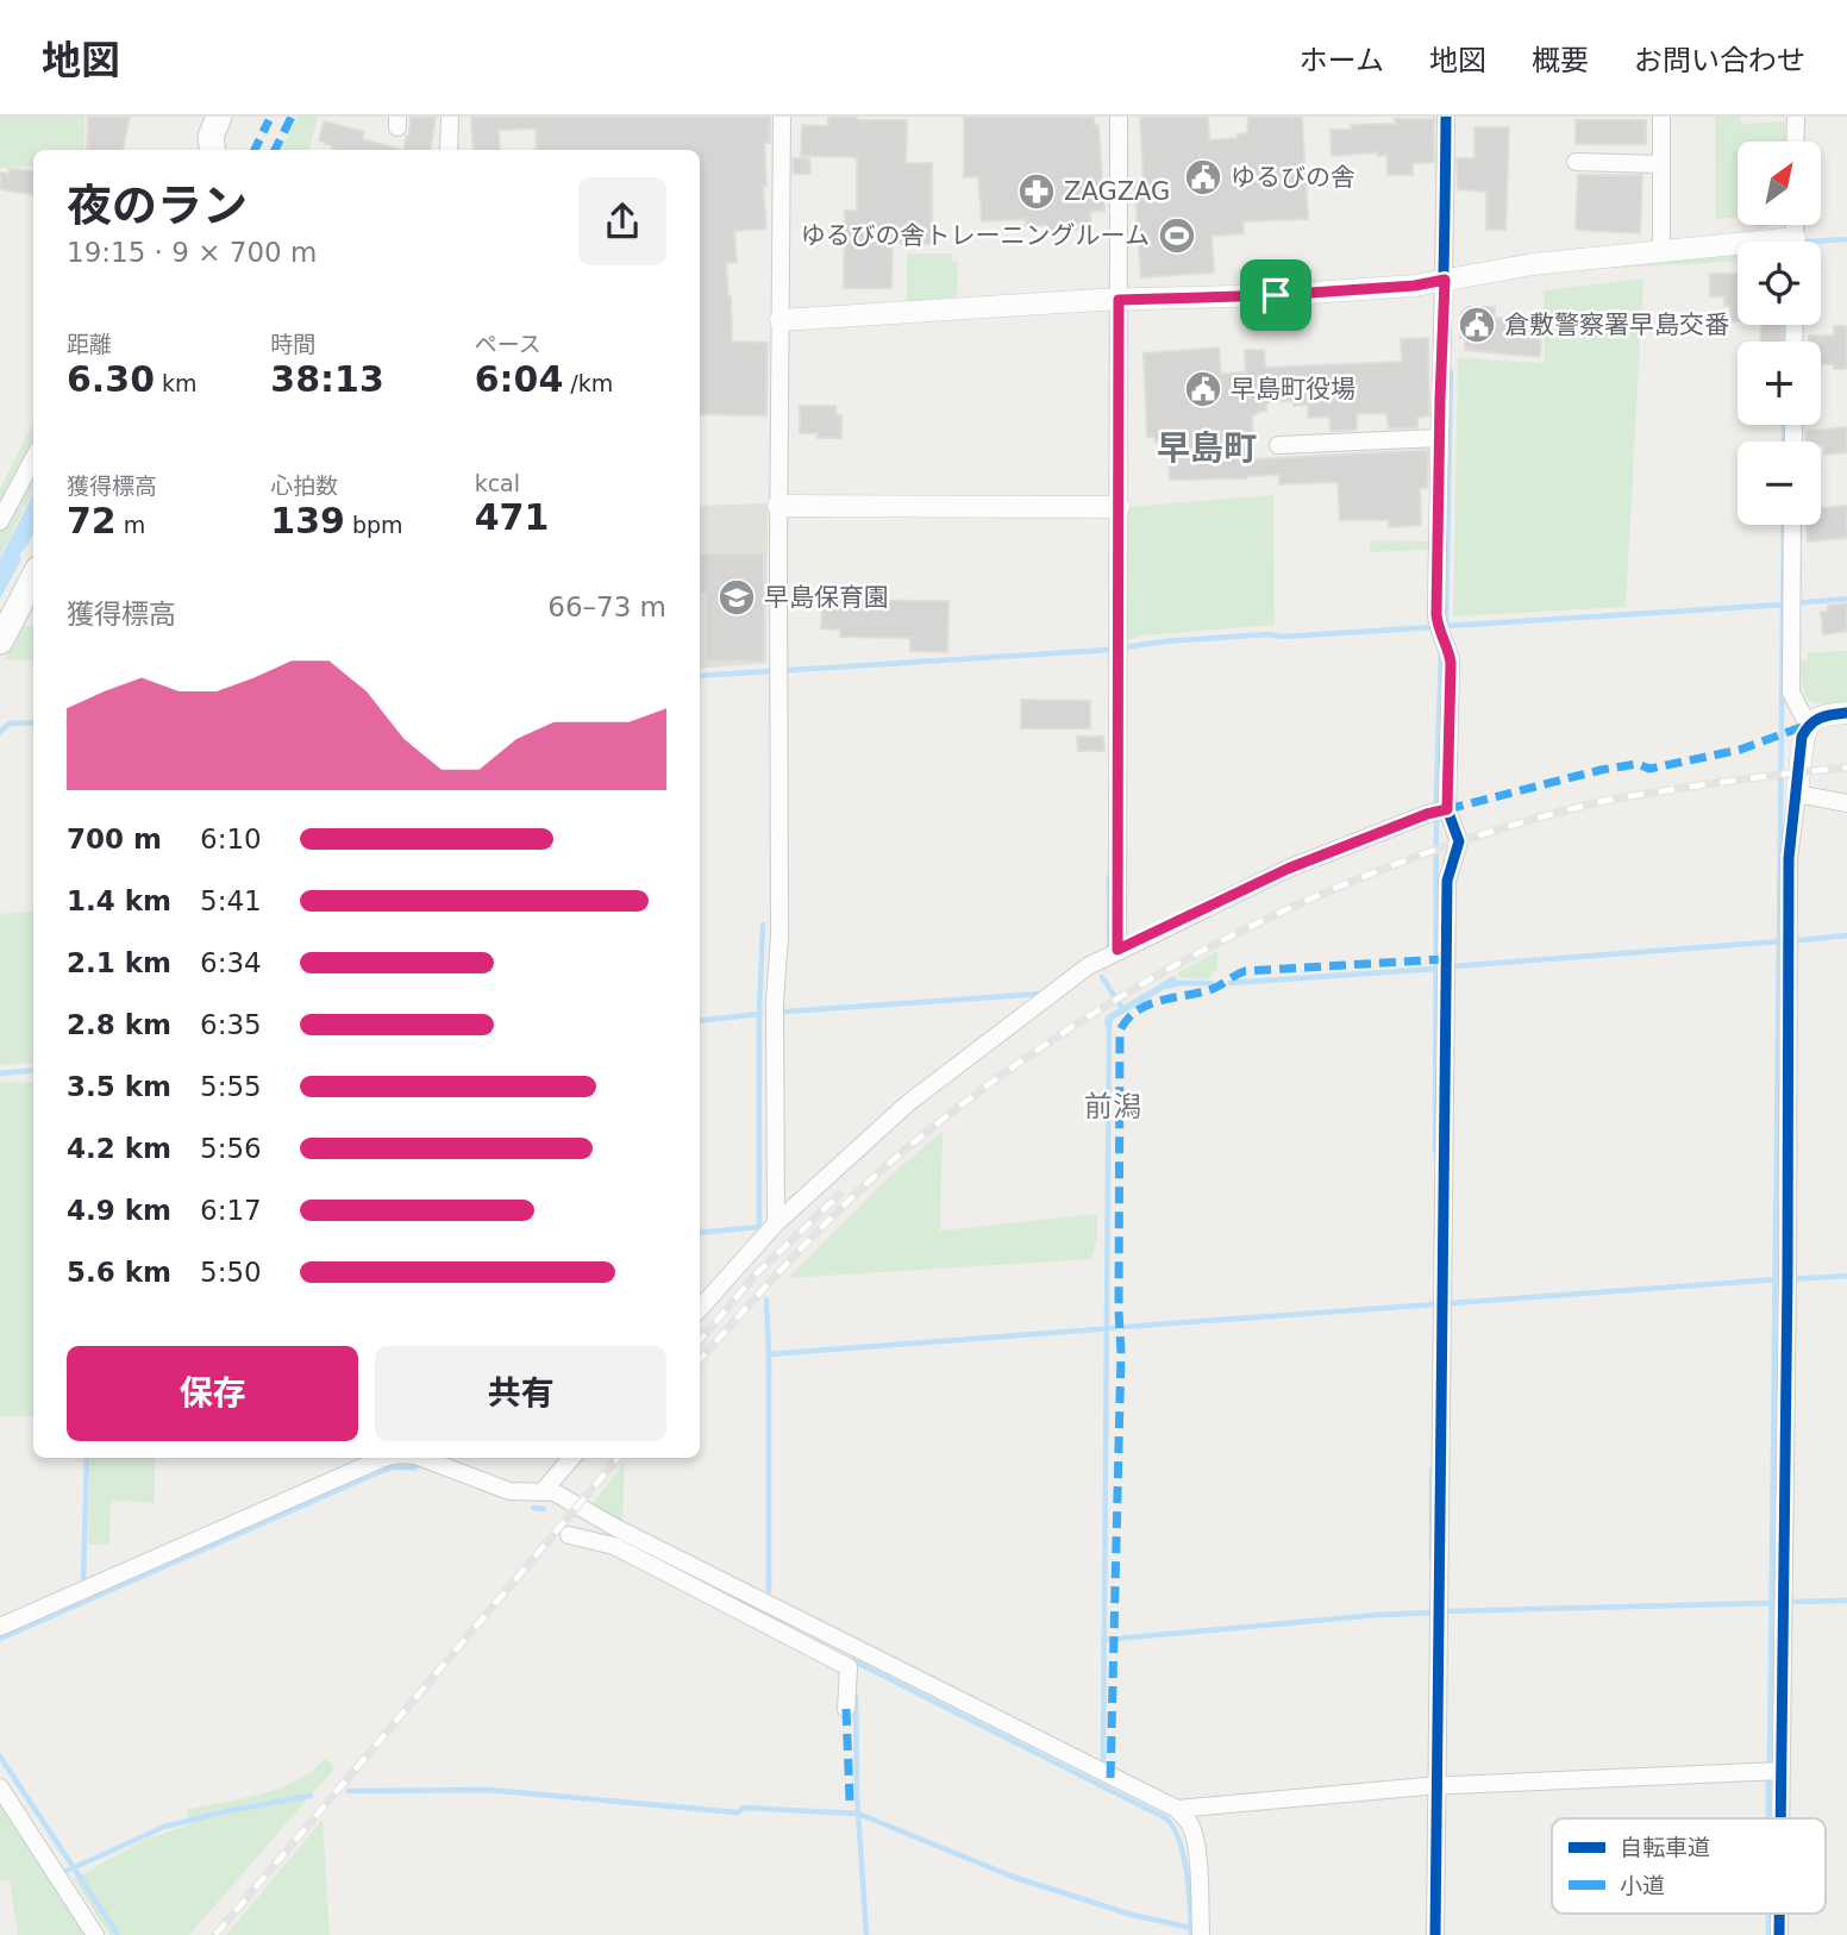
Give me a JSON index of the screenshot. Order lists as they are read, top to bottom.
{
  "districts": ["早島町", "前潟"],
  "places": {
    "public building": ["ゆるびの舎", "倉敷警察署早島交番", "早島町役場"],
    "pharmacy": ["ZAGZAG"],
    "sports": ["ゆるびの舎トレーニングルーム"],
    "school or university": ["早島保育園"]
  },
  "legend": ["自転車道", "小道"],
  "north": "top right",
  "page": {
    "header": "地図",
    "nav": [
      "ホーム",
      "地図",
      "概要",
      "お問い合わせ"
    ],
    "map_buttons": ["+", "−"],
    "heading": ["夜のラン", "19:15 · 9 × 700 m"],
    "stats": [
      ["距離", "6.30 km"],
      ["時間", "38:13"],
      ["ペース", "6:04 /km"],
      ["獲得標高", "72 m"],
      ["心拍数", "139 bpm"],
      ["kcal", "471"]
    ],
    "chart": ["獲得標高", "66–73 m"],
    "list": [
      {
        "name": "700 m",
        "note": "6:10"
      },
      {
        "name": "1.4 km",
        "note": "5:41"
      },
      {
        "name": "2.1 km",
        "note": "6:34"
      },
      {
        "name": "2.8 km",
        "note": "6:35"
      },
      {
        "name": "3.5 km",
        "note": "5:55"
      },
      {
        "name": "4.2 km",
        "note": "5:56"
      },
      {
        "name": "4.9 km",
        "note": "6:17"
      },
      {
        "name": "5.6 km",
        "note": "5:50"
      }
    ],
    "buttons": ["保存", "共有"]
  }
}
